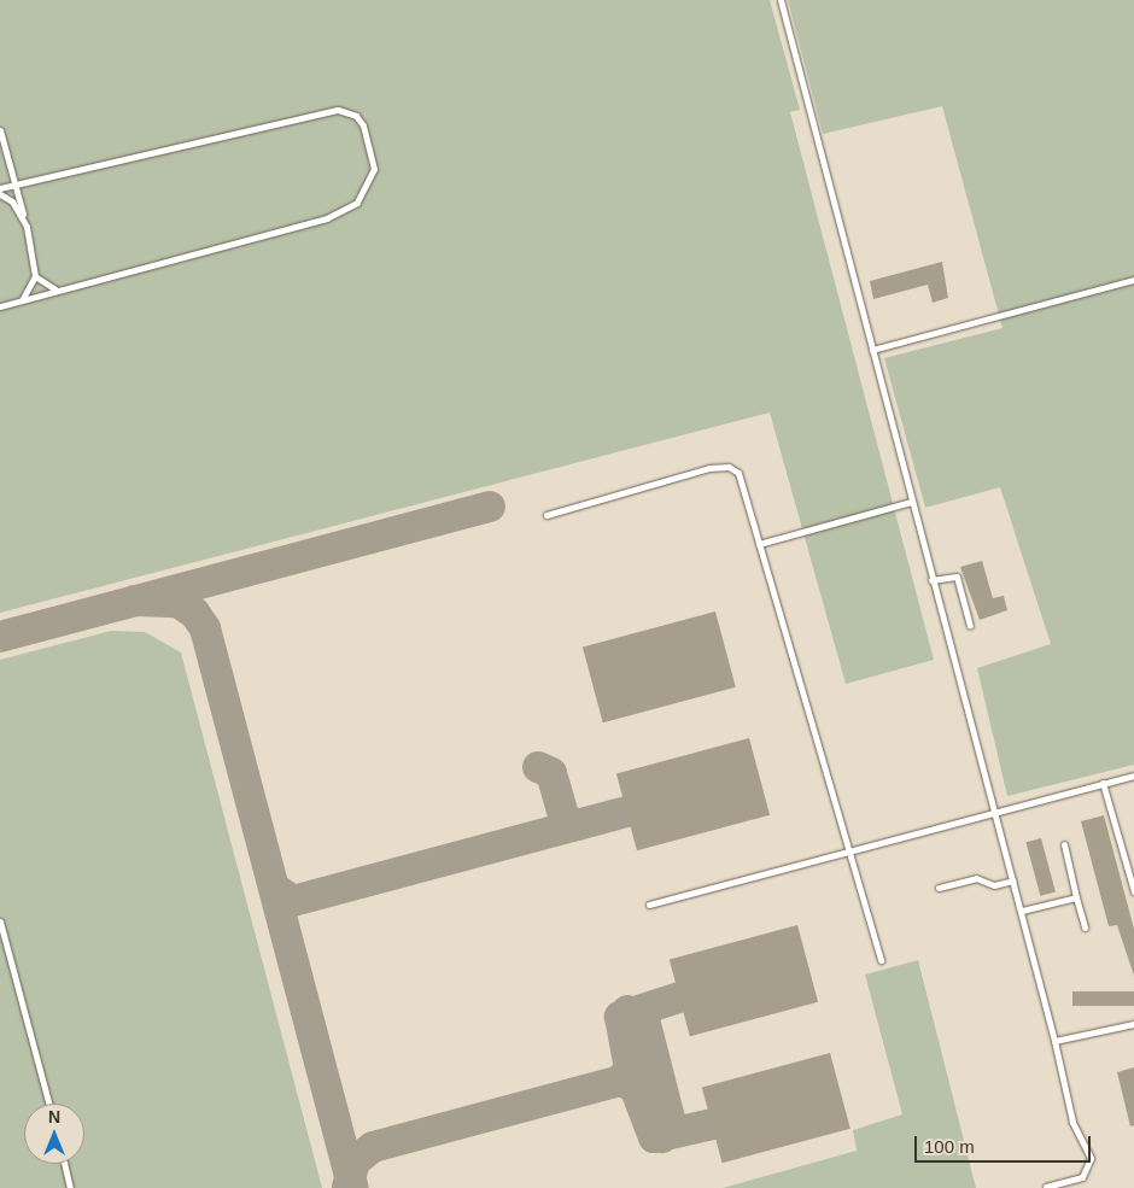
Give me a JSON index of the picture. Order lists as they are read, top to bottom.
{
  "scale_bar": "100 m",
  "north": "top"
}
